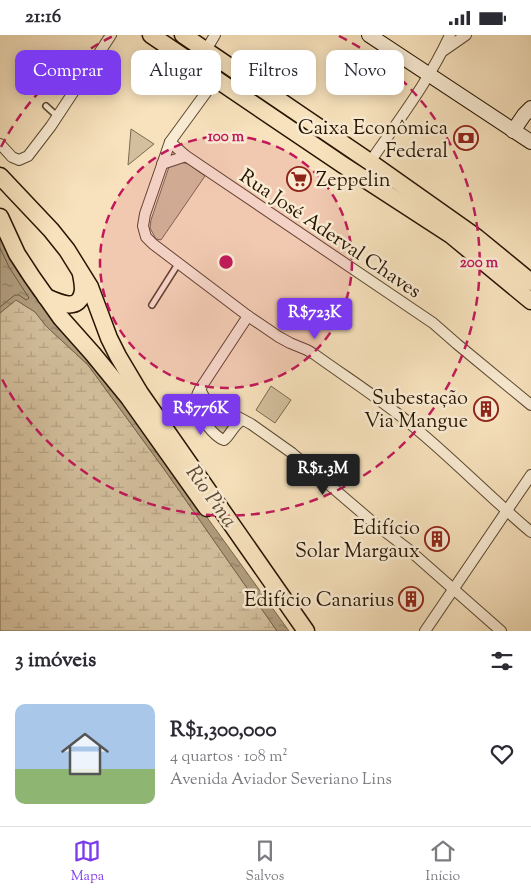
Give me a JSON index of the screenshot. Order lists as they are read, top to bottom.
{
  "streets": {
    "street": ["Rua José Aderval Chaves"]
  },
  "water": ["Rio Pina"],
  "places": {
    "bank": ["Caixa Econômica Federal"],
    "supermarket": ["Zeppelin"],
    "building": ["Subestação Via Mangue", "Edifício Solar Margaux", "Edifício Canarius"]
  },
  "page": {
    "status": "21:16",
    "chip": [
      "Comprar",
      "Alugar",
      "Filtros",
      "Novo"
    ],
    "price": ["R$723K", "R$776K", "R$1.3M"],
    "heading": "3 imóveis",
    "list": [
      {
        "name": "R$1,300,000",
        "note": "4 quartos · 108 m² · Avenida Aviador Severiano Lins"
      }
    ],
    "tabs": ["Mapa", "Salvos", "Início"]
  },
  "rings": ["100 m", "200 m"]
}
